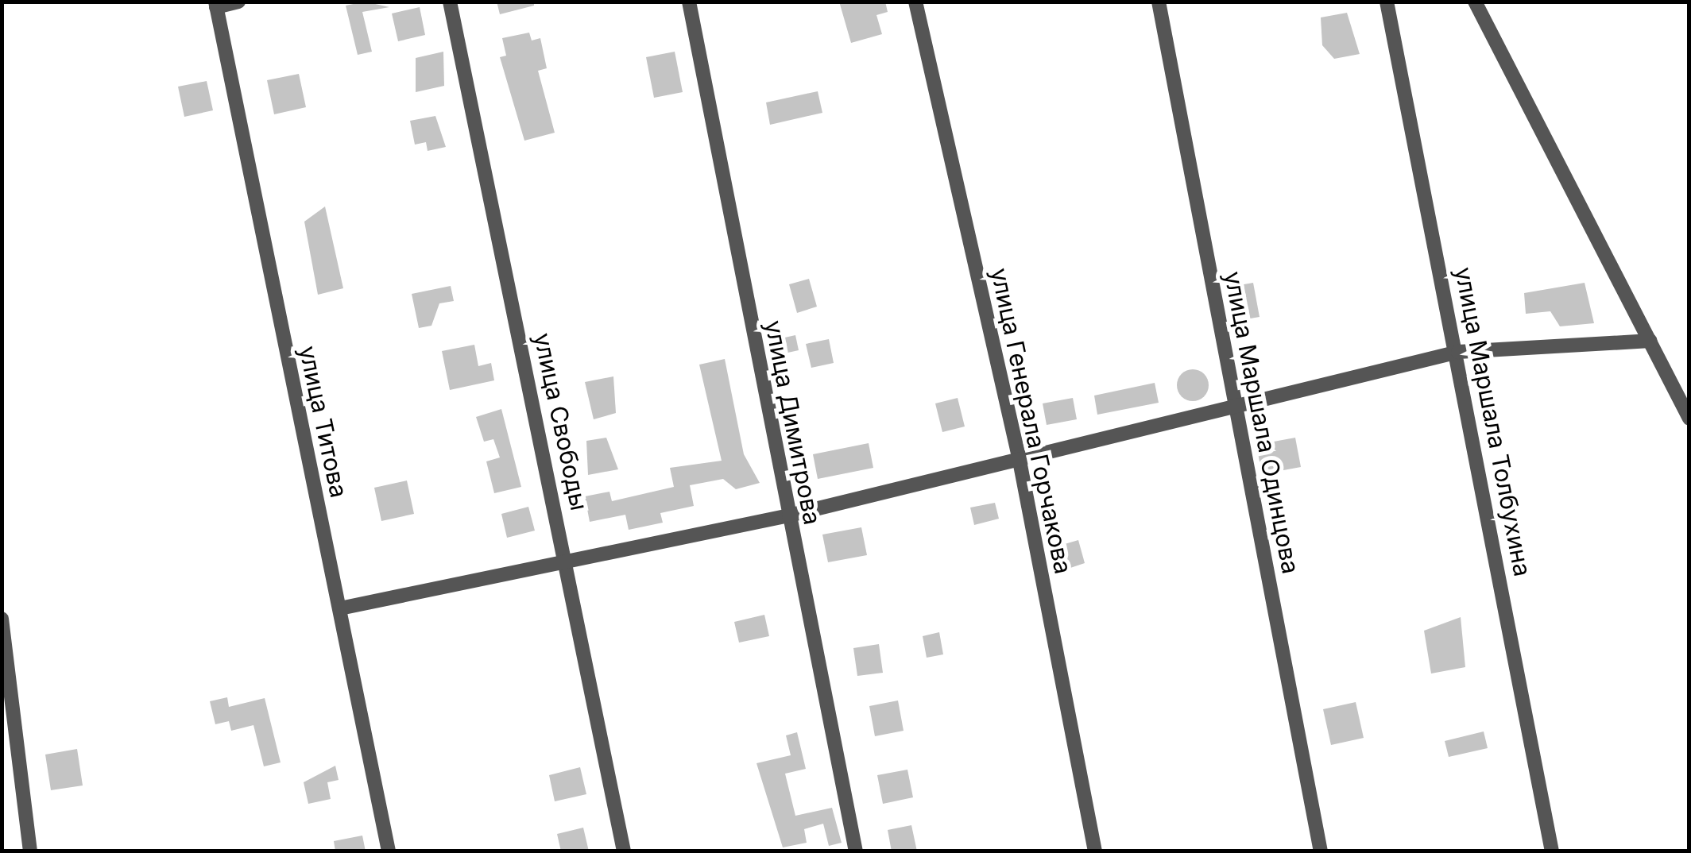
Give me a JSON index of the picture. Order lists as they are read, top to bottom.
{
  "streets": {
    "street": [
      "улица Генерала Горчакова",
      "улица Титова",
      "улица Свободы",
      "улица Маршала Толбухина",
      "улица Димитрова",
      "улица Маршала Одинцова"
    ]
  }
}
